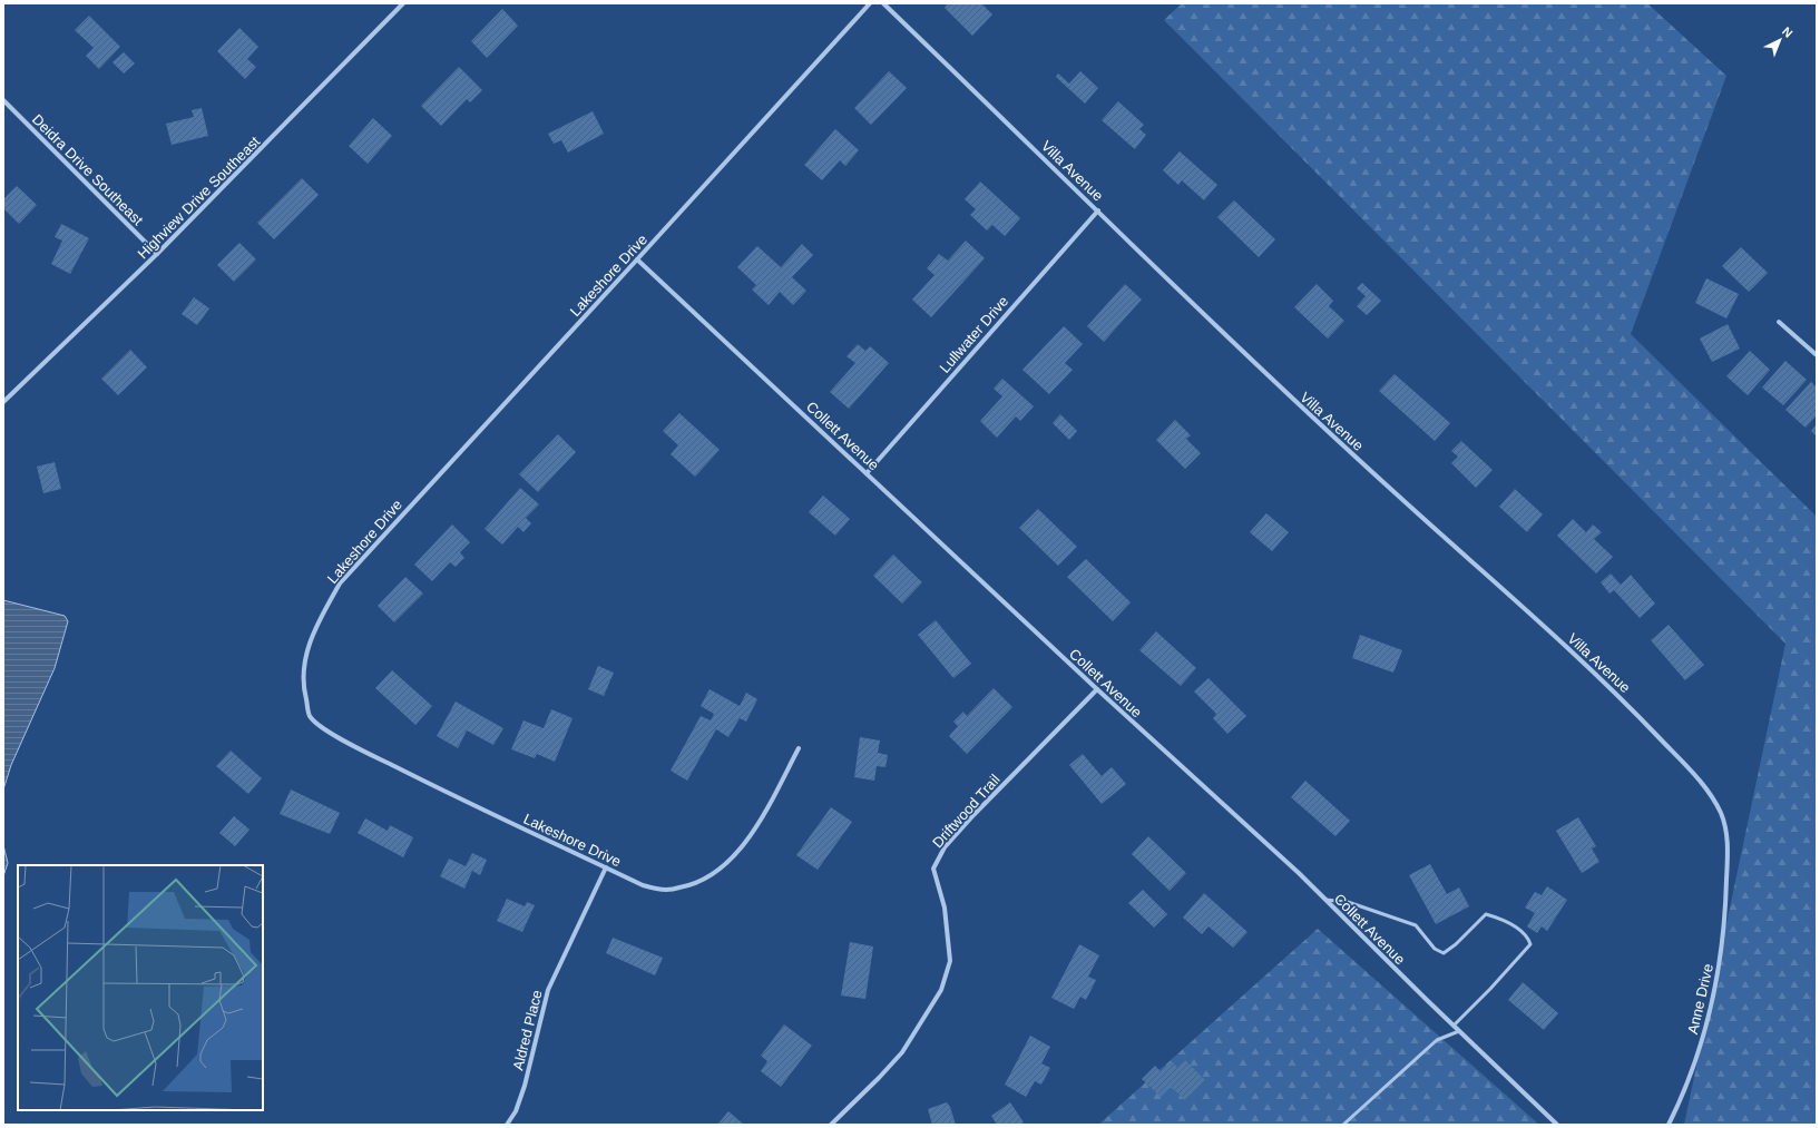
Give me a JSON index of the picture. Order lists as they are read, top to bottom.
{
  "streets": {
    "street": [
      "Deidra Drive Southeast",
      "Villa Avenue",
      "Highview Drive Southeast",
      "Lakeshore Drive",
      "Lullwater Drive",
      "Collett Avenue",
      "Driftwood Trail",
      "Anne Drive",
      "Aldred Place"
    ]
  },
  "crossings": [
    ["Deidra Drive Southeast", "Highview Drive Southeast"],
    ["Villa Avenue", "Lullwater Drive"],
    ["Villa Avenue", "Anne Drive"],
    ["Lakeshore Drive", "Collett Avenue"],
    ["Lakeshore Drive", "Aldred Place"],
    ["Lullwater Drive", "Collett Avenue"],
    ["Collett Avenue", "Driftwood Trail"]
  ],
  "north": "top right"
}
